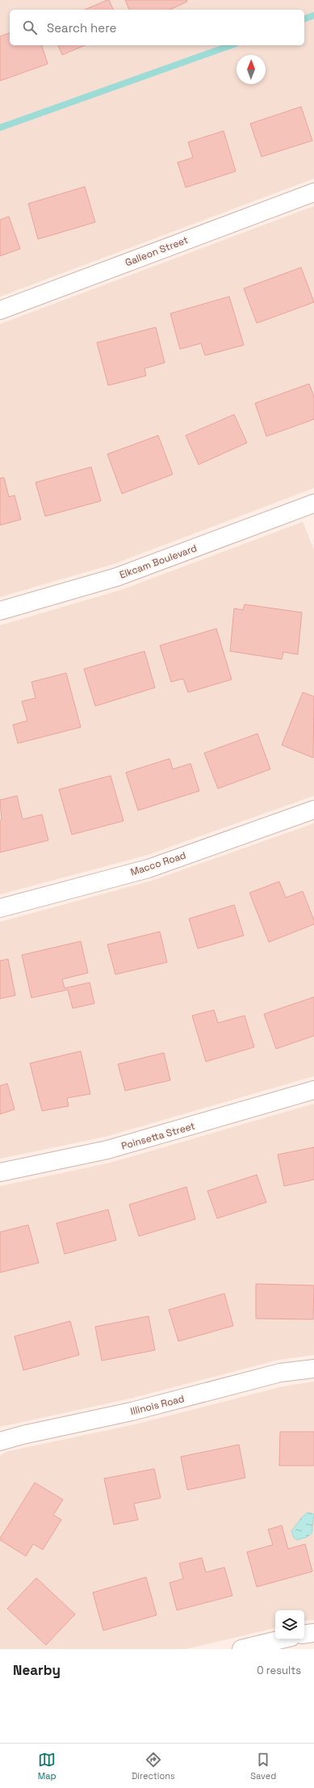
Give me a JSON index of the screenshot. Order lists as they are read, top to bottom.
{
  "streets": {
    "street": [
      "Galleon Street",
      "Elkcam Boulevard",
      "Macco Road",
      "Poinsetta Street",
      "Illinois Road"
    ]
  },
  "north": "top",
  "page": {
    "search": "Search here",
    "heading": ["Nearby", "0 results"],
    "nav": ["Map", "Directions", "Saved"]
  }
}
